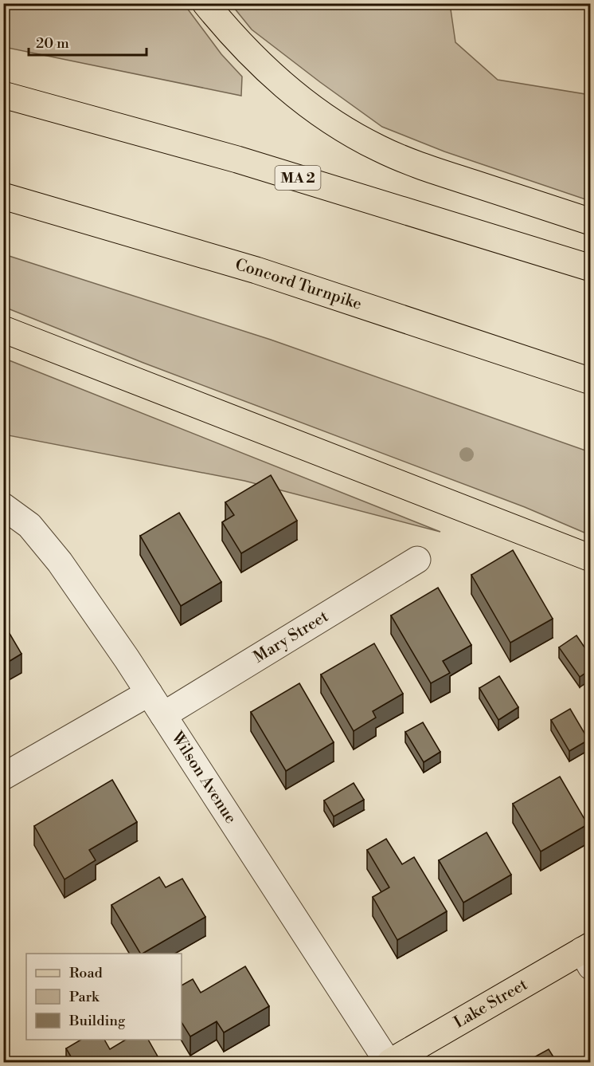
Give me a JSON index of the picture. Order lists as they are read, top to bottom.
{
  "streets": {
    "main road": ["MA 2", "Concord Turnpike", "Lake Street"],
    "street": ["Mary Street", "Wilson Avenue"]
  },
  "crossings": [
    ["Mary Street", "Wilson Avenue"],
    ["Wilson Avenue", "Lake Street"]
  ],
  "legend": ["Road", "Park", "Building"],
  "scale_bar": "20 m"
}
